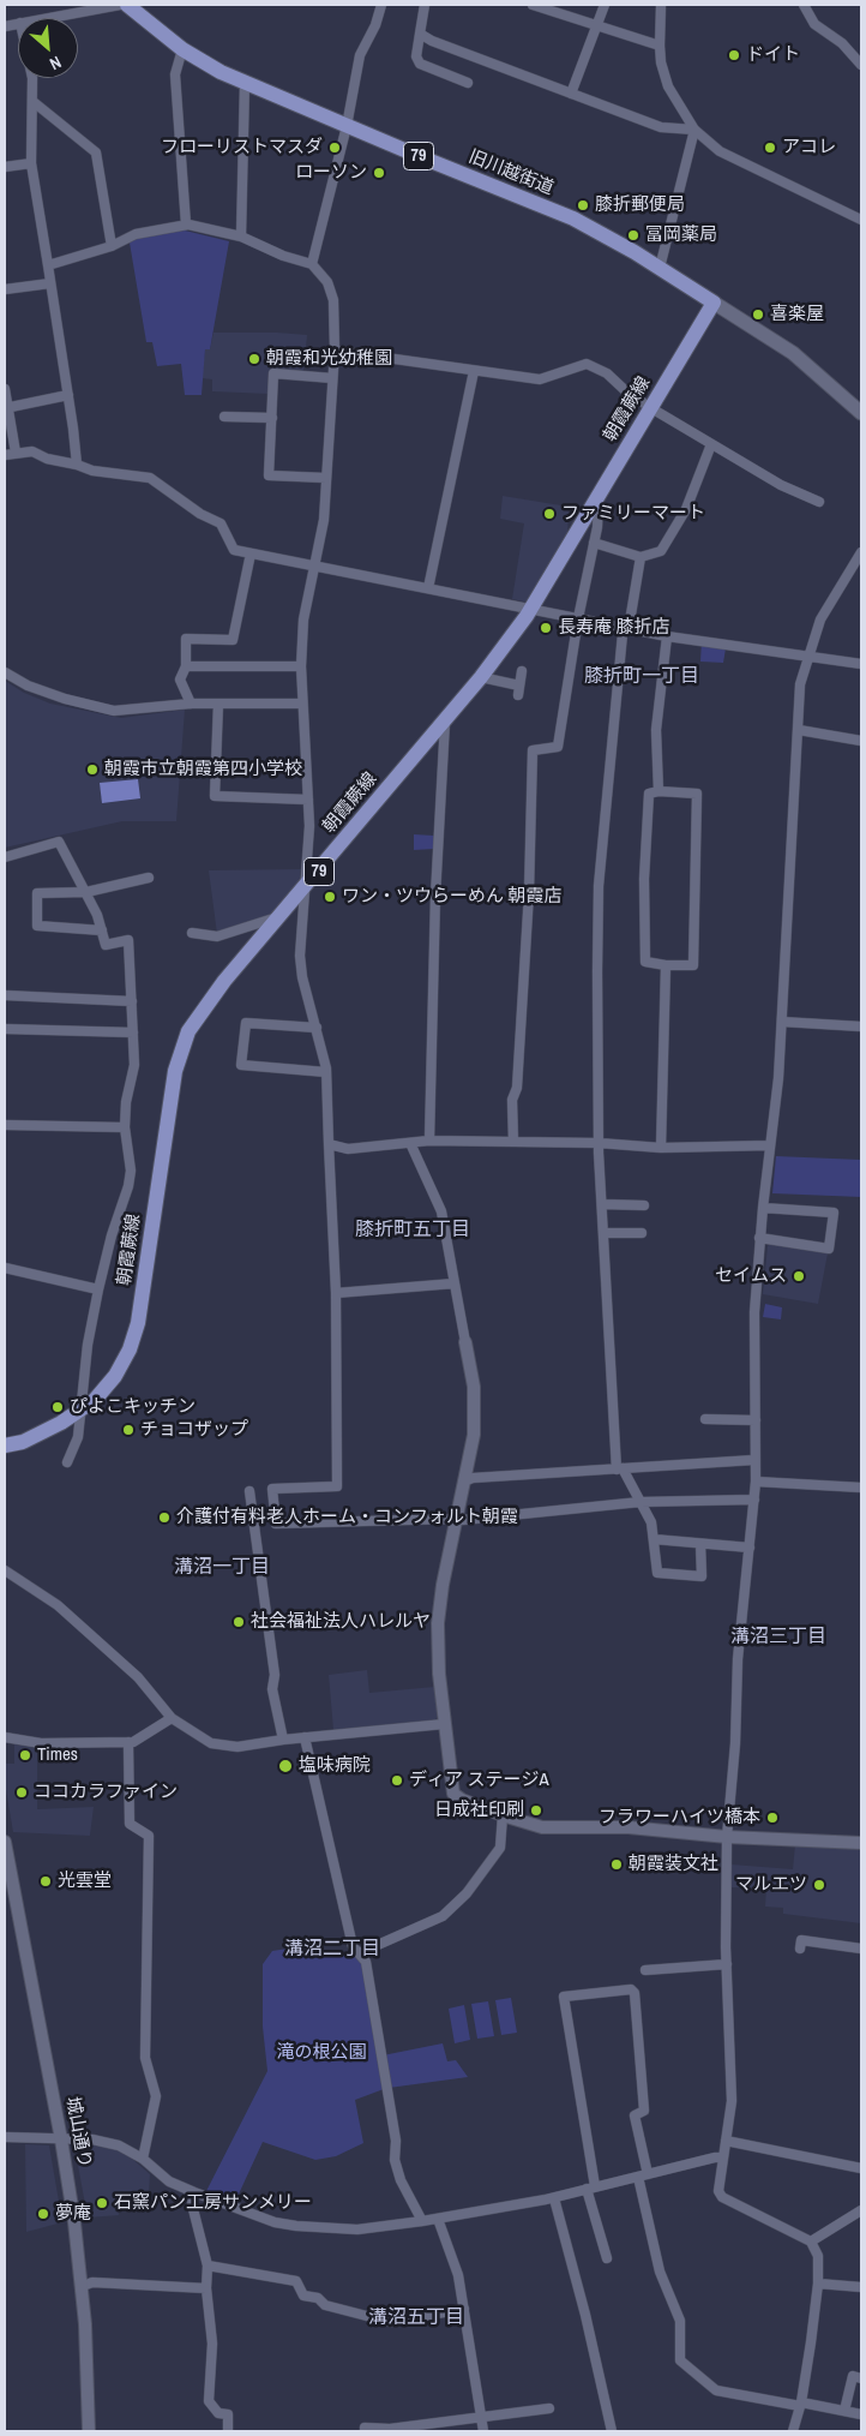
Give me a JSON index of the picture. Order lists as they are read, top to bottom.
{
  "streets": {
    "main road": ["79", "旧川越街道", "朝霞蕨線"],
    "street": ["城山通り"]
  },
  "crossings": [
    ["旧川越街道", "朝霞蕨線"]
  ],
  "districts": [
    "膝折町一丁目",
    "膝折町五丁目",
    "溝沼一丁目",
    "溝沼三丁目",
    "溝沼二丁目",
    "溝沼五丁目"
  ],
  "parks": ["滝の根公園"],
  "places": [
    "ドイト",
    "フローリストマスダ",
    "アコレ",
    "ローソン",
    "膝折郵便局",
    "冨岡薬局",
    "喜楽屋",
    "朝霞和光幼稚園",
    "ファミリーマート",
    "長寿庵 膝折店",
    "朝霞市立朝霞第四小学校",
    "ワン・ツウらーめん 朝霞店",
    "セイムス",
    "ぴよこキッチン",
    "チョコザップ",
    "介護付有料老人ホーム・コンフォルト朝霞",
    "社会福祉法人ハレルヤ",
    "Times",
    "塩味病院",
    "ディア ステージA",
    "ココカラファイン",
    "日成社印刷",
    "フラワーハイツ橋本",
    "朝霞装文社",
    "光雲堂",
    "マルエツ",
    "石窯パン工房サンメリー",
    "夢庵"
  ],
  "north": "bottom right"
}
